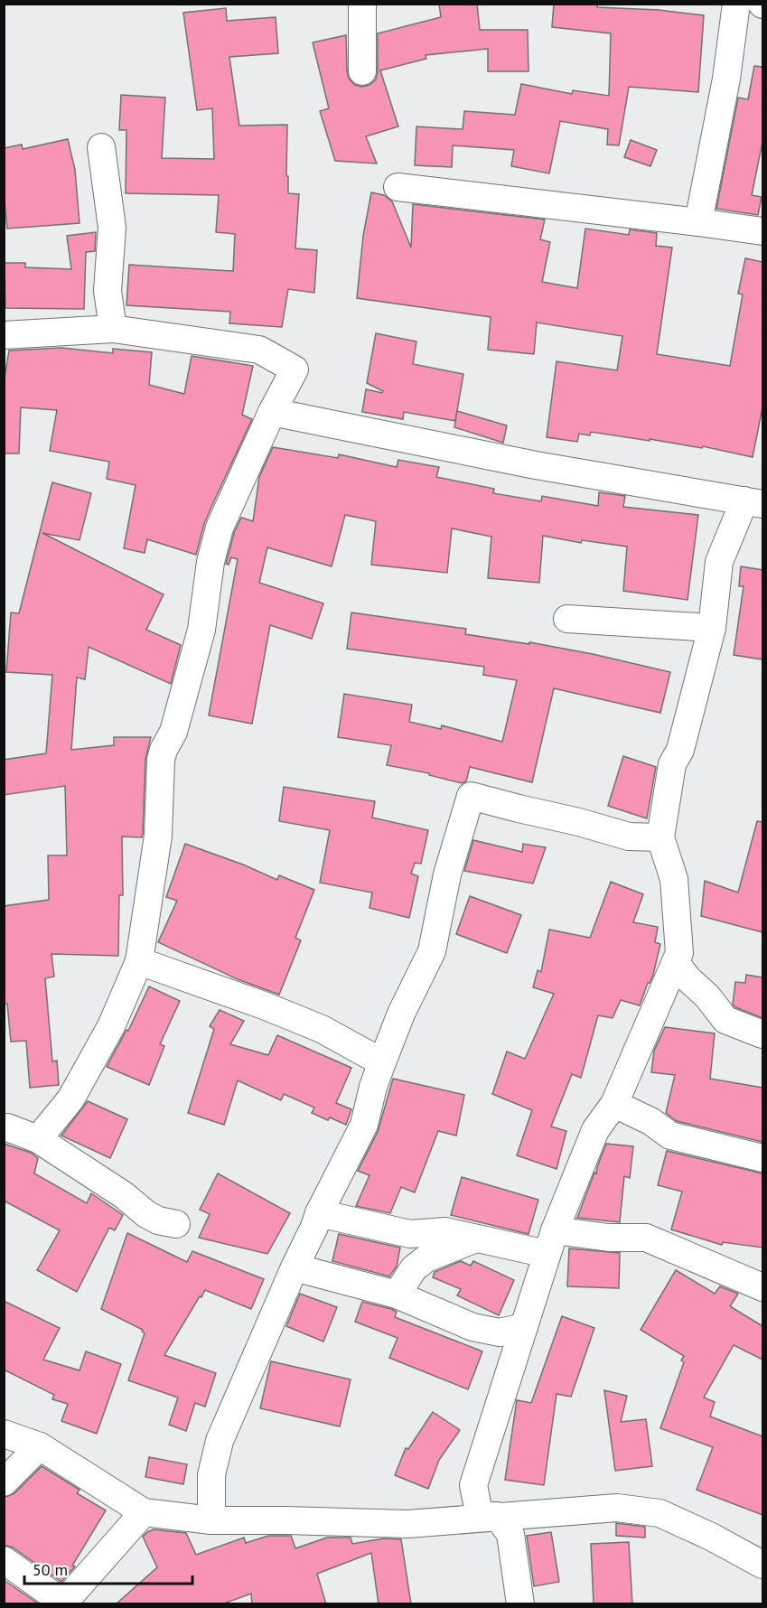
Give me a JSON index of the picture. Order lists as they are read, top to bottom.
{
  "scale_bar": "50 m"
}
